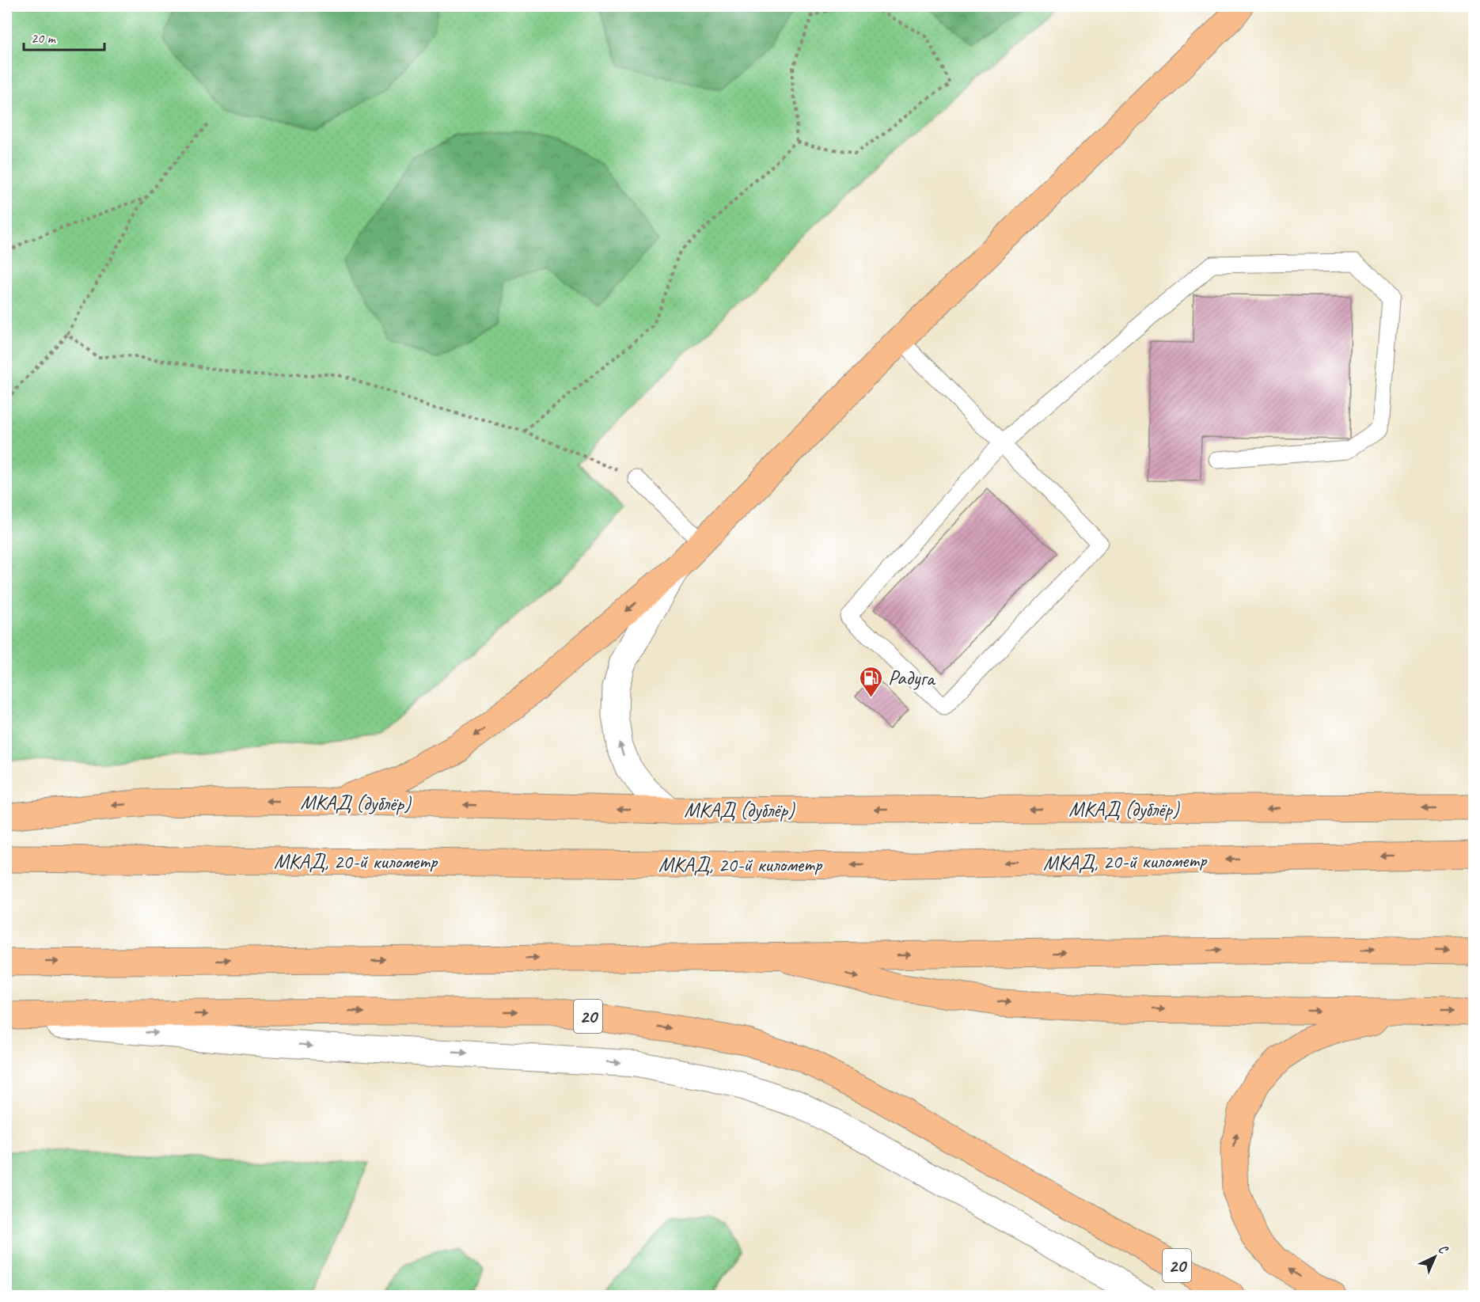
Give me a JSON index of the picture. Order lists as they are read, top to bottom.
{
  "streets": {
    "main road": ["МКАД (дублёр)", "МКАД, 20-й километр", "20"]
  },
  "places": {
    "fuel station": ["Радуга"]
  },
  "scale_bar": "20 m",
  "north": "top right"
}
